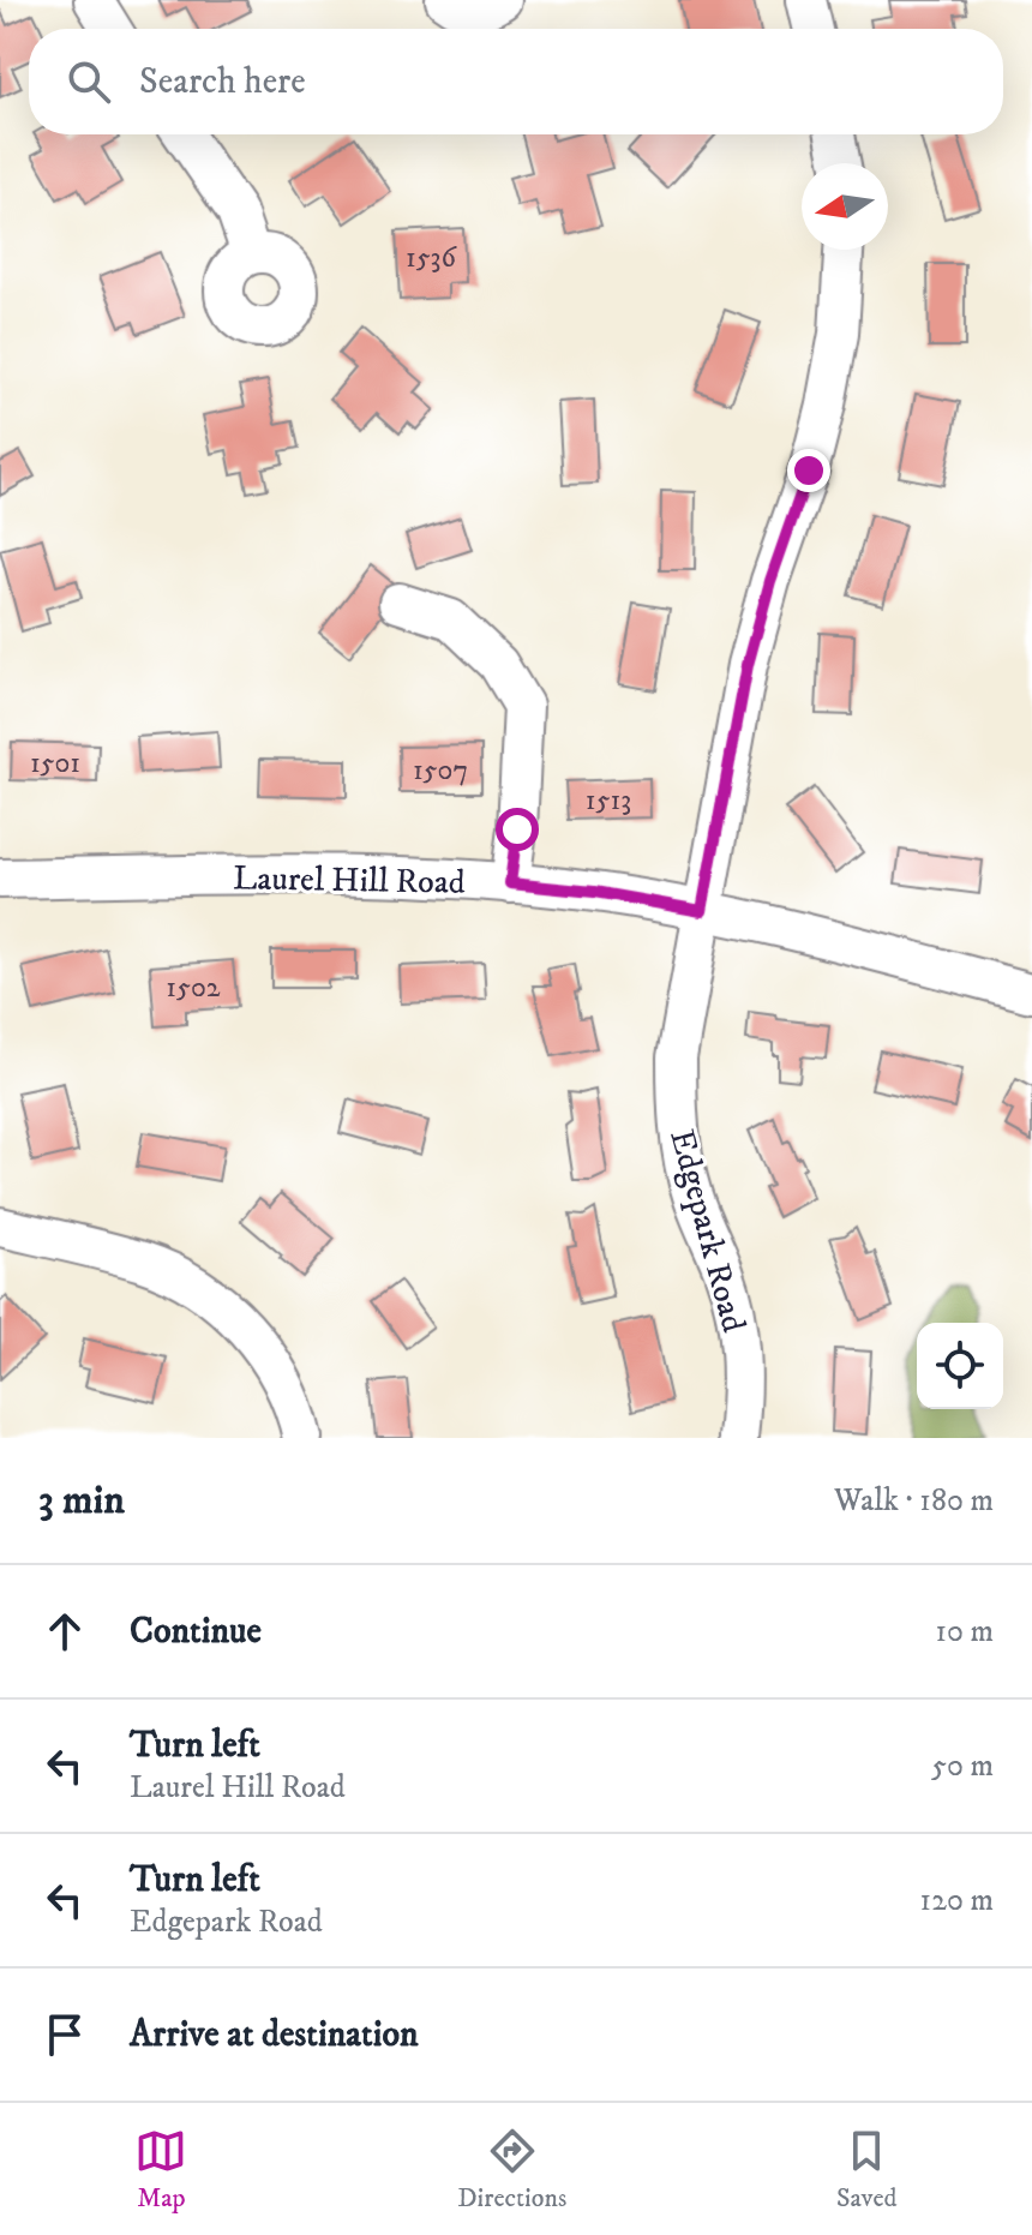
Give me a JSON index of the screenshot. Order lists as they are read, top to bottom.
{
  "streets": {
    "street": ["Laurel Hill Road", "Edgepark Road"]
  },
  "crossings": [
    ["Laurel Hill Road", "Edgepark Road"]
  ],
  "house_numbers": [
    "1536",
    "1501",
    "1507",
    "1513",
    "1502"
  ],
  "north": "left",
  "page": {
    "search": "Search here",
    "heading": ["3 min", "Walk · 180 m"],
    "list": [
      ["Continue", "10 m"],
      ["Turn left", "Laurel Hill Road", "50 m"],
      ["Turn left", "Edgepark Road", "120 m"],
      "Arrive at destination"
    ],
    "nav": ["Map", "Directions", "Saved"]
  }
}
